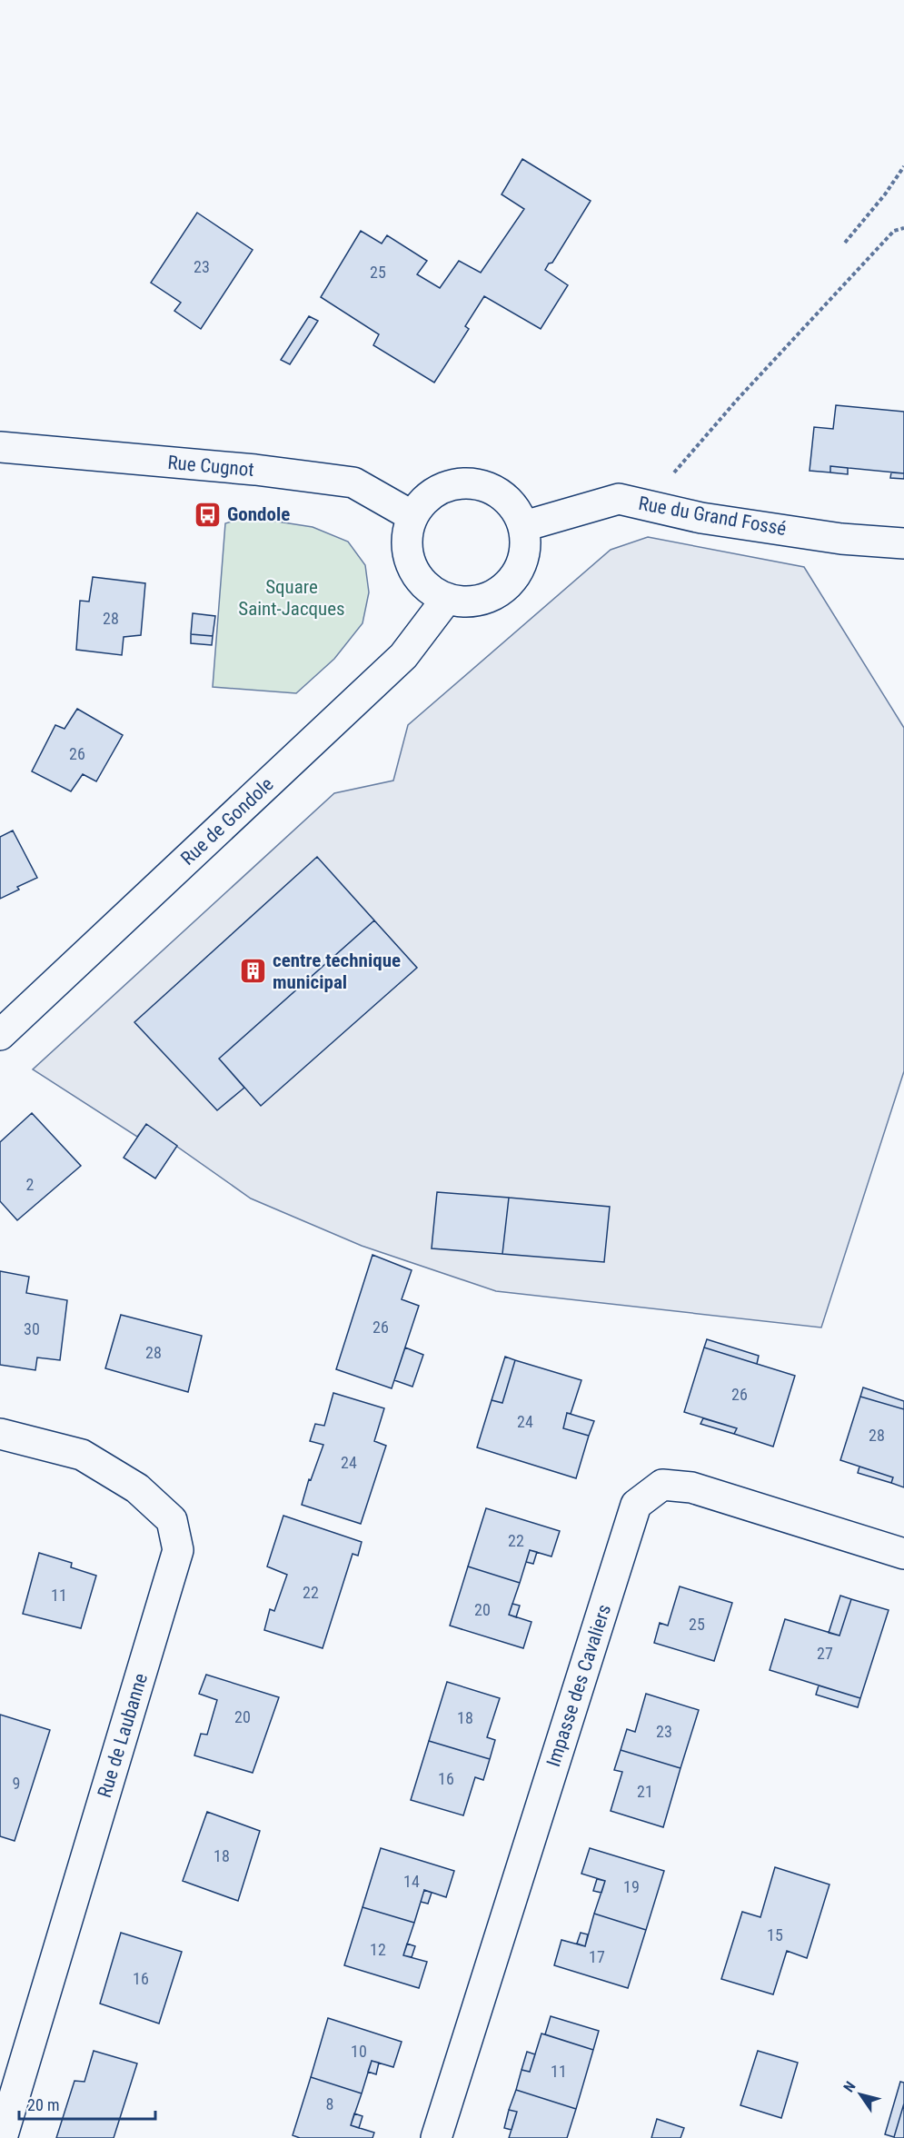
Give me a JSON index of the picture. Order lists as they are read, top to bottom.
{
  "streets": {
    "street": [
      "Rue Cugnot",
      "Rue du Grand Fossé",
      "Rue de Gondole",
      "Impasse des Cavaliers",
      "Rue de Laubanne"
    ]
  },
  "crossings": [
    ["Rue Cugnot", "Rue du Grand Fossé"],
    ["Rue Cugnot", "Rue de Gondole"],
    ["Rue du Grand Fossé", "Rue de Gondole"]
  ],
  "parks": ["Square Saint-Jacques"],
  "places": {
    "bus stop": ["Gondole"],
    "building": ["centre technique municipal"]
  },
  "house_numbers": [
    "23",
    "25",
    "28",
    "26",
    "2",
    "26",
    "30",
    "28",
    "26",
    "24",
    "28",
    "24",
    "22",
    "22",
    "11",
    "20",
    "25",
    "27",
    "20",
    "18",
    "23",
    "16",
    "9",
    "21",
    "18",
    "14",
    "19",
    "15",
    "12",
    "17",
    "16",
    "10",
    "11",
    "8"
  ],
  "scale_bar": "20 m",
  "north": "top left"
}
